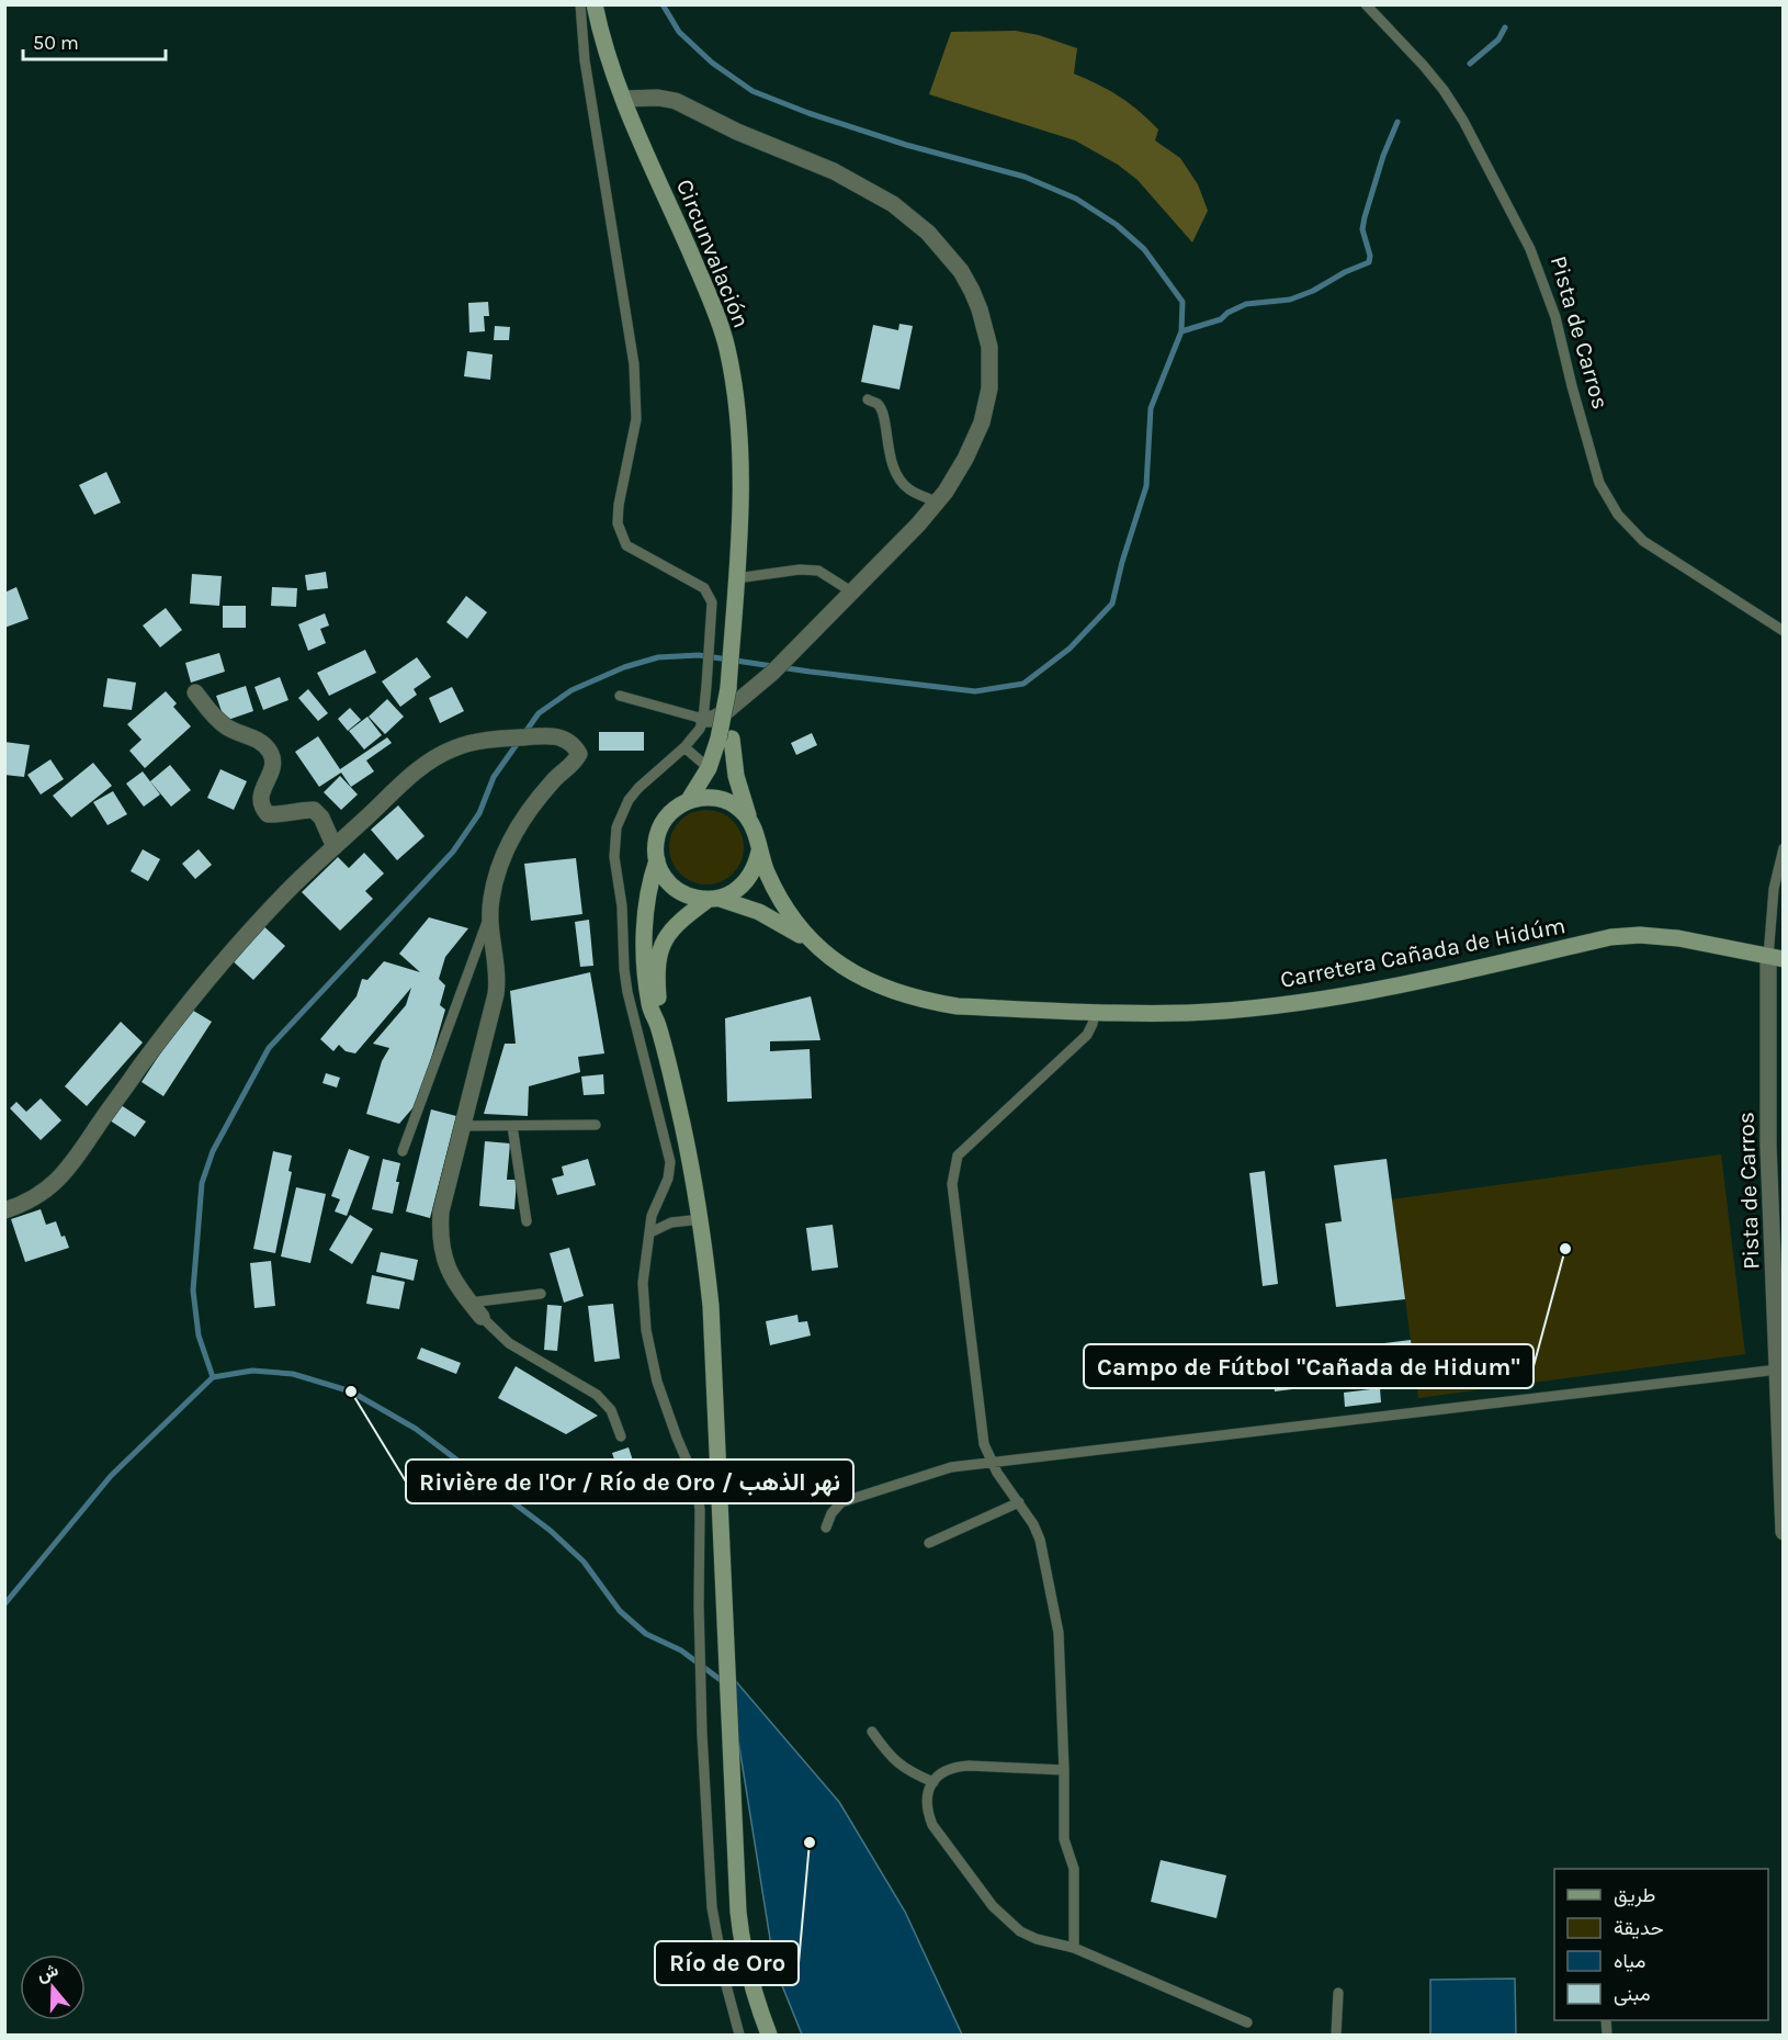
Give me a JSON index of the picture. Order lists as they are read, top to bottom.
{
  "streets": {
    "main road": ["Circunvalación", "Carretera Cañada de Hidúm"],
    "street": ["Pista de Carros"]
  },
  "crossings": [
    ["Pista de Carros", "Carretera Cañada de Hidúm"]
  ],
  "places": ["Campo de Fútbol \"Cañada de Hidum\"", "Rivière de l'Or / Río de Oro / نهر الذهب", "Río de Oro"],
  "legend": [
    "طريق",
    "حديقة",
    "مياه",
    "مبنى"
  ],
  "scale_bar": "50 m",
  "north": "top"
}
